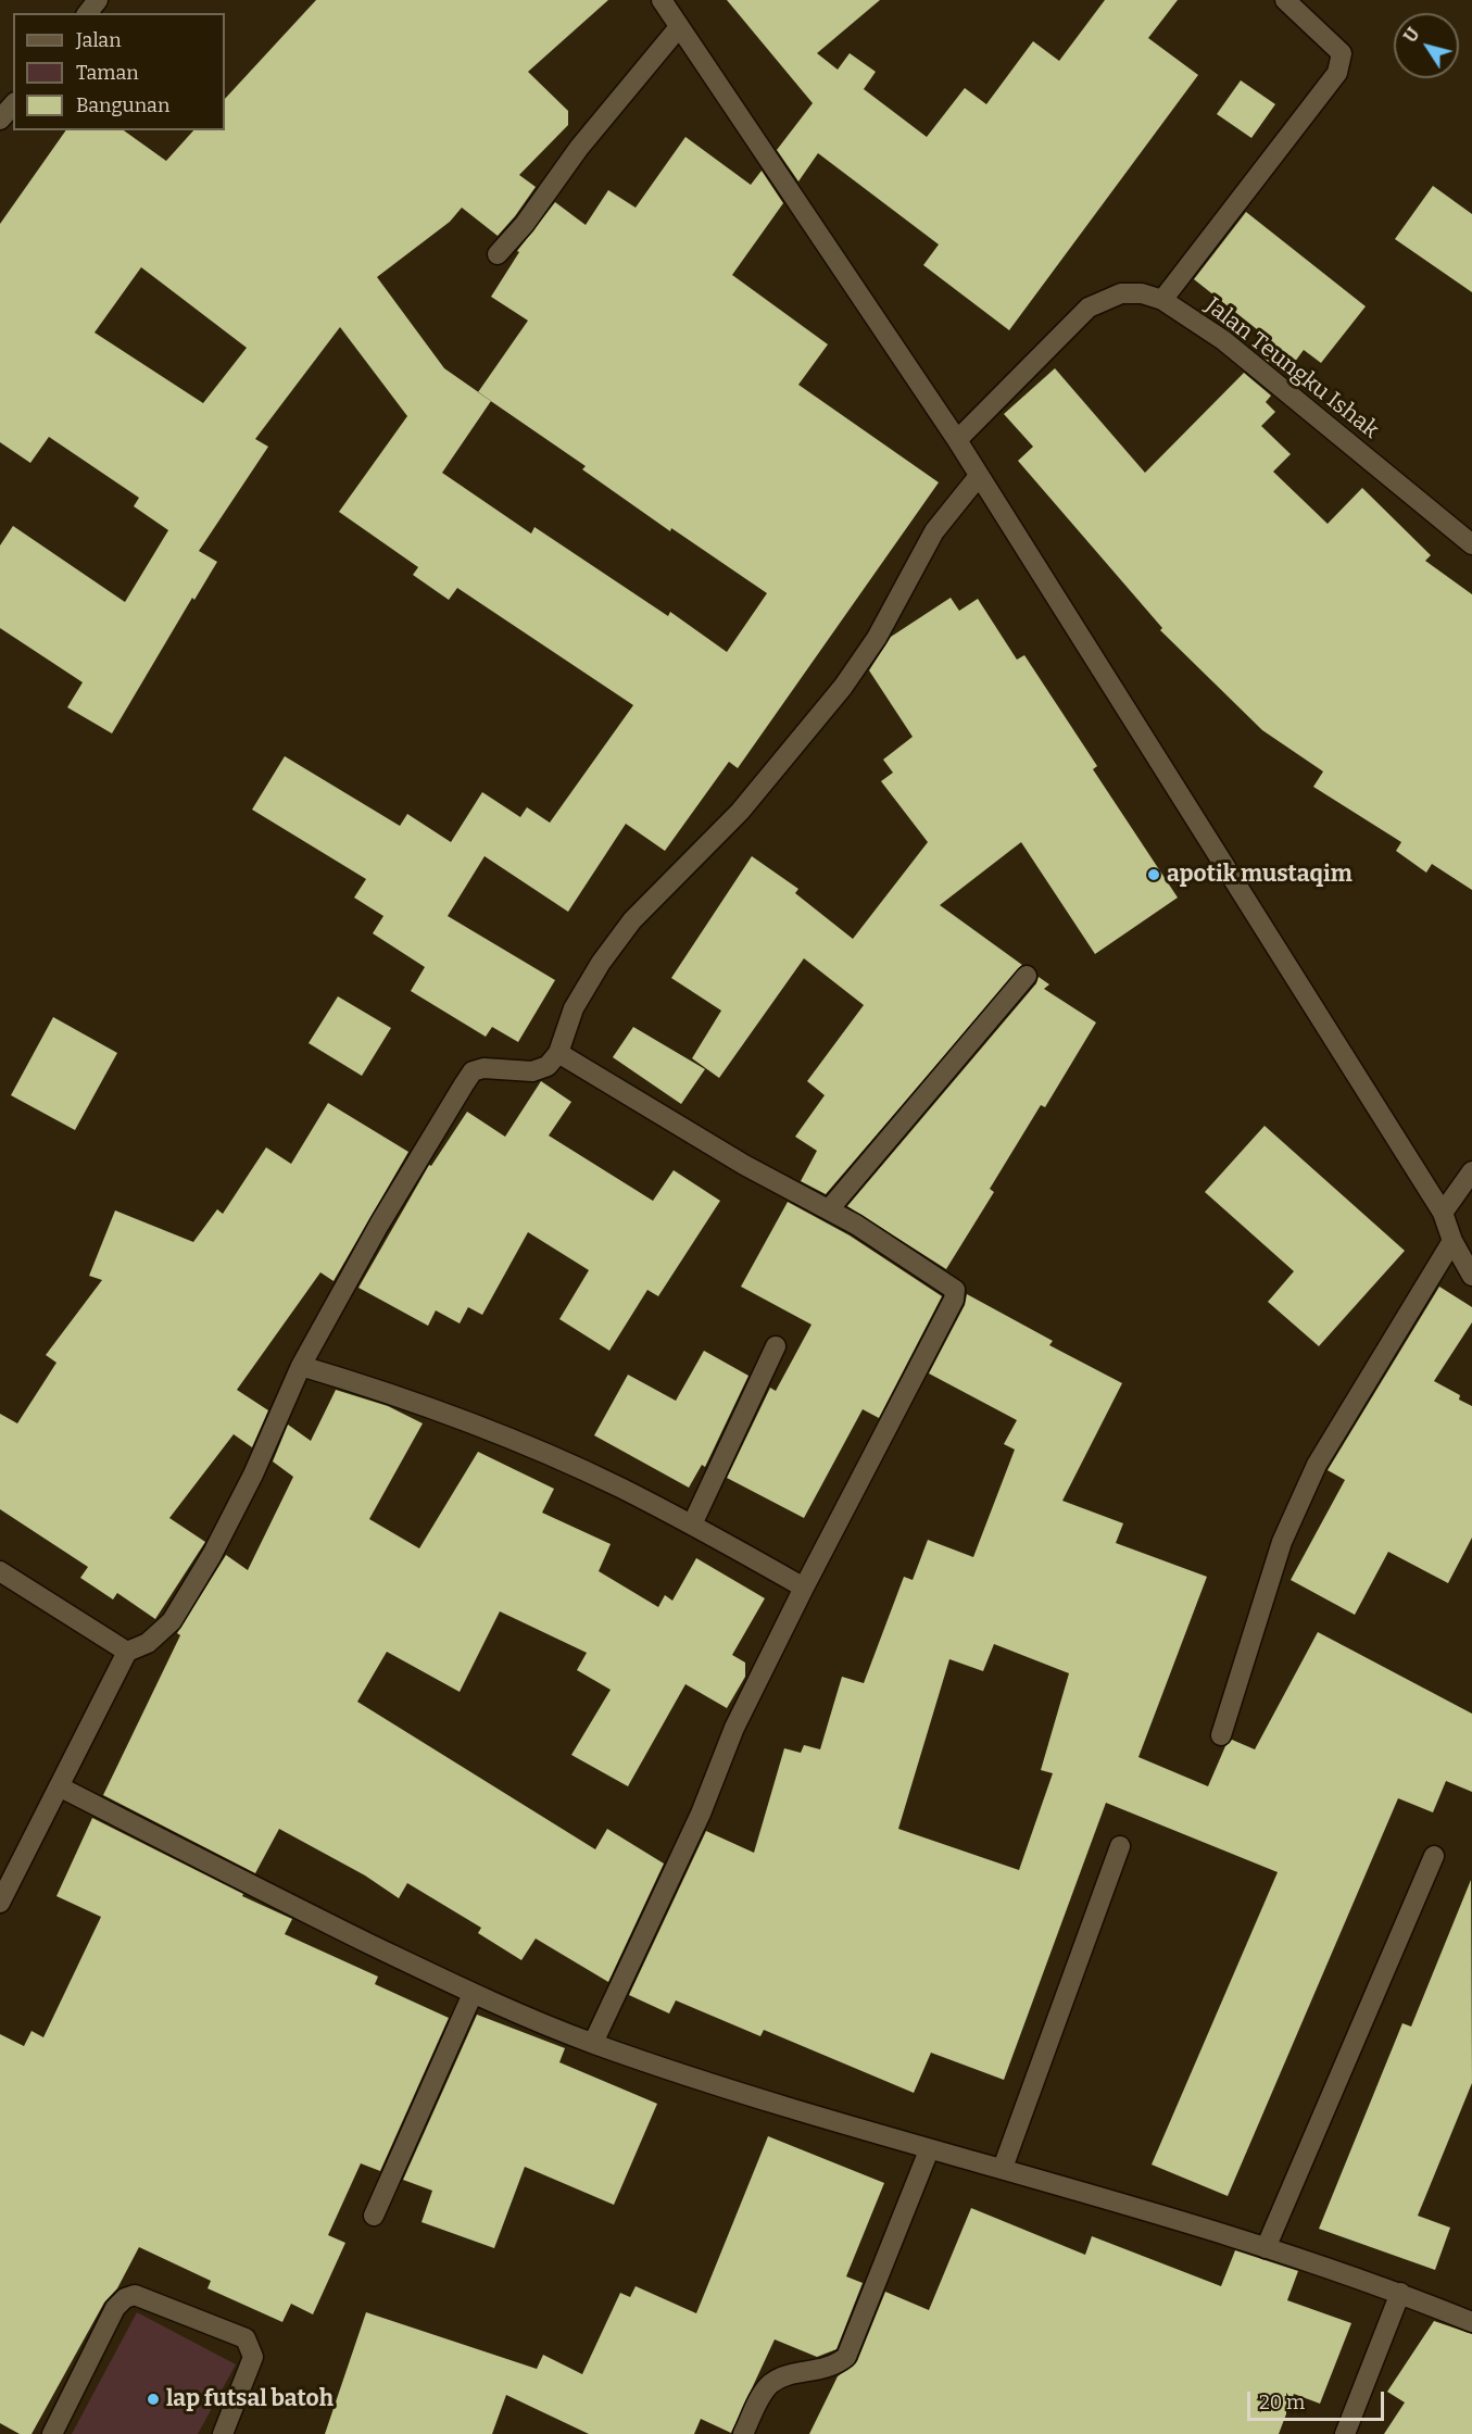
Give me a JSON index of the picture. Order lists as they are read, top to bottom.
{
  "streets": {
    "street": ["Jalan Teungku Ishak"]
  },
  "places": ["apotik mustaqim", "lap futsal batoh"],
  "legend": ["Jalan", "Taman", "Bangunan"],
  "scale_bar": "20 m",
  "north": "top left"
}
